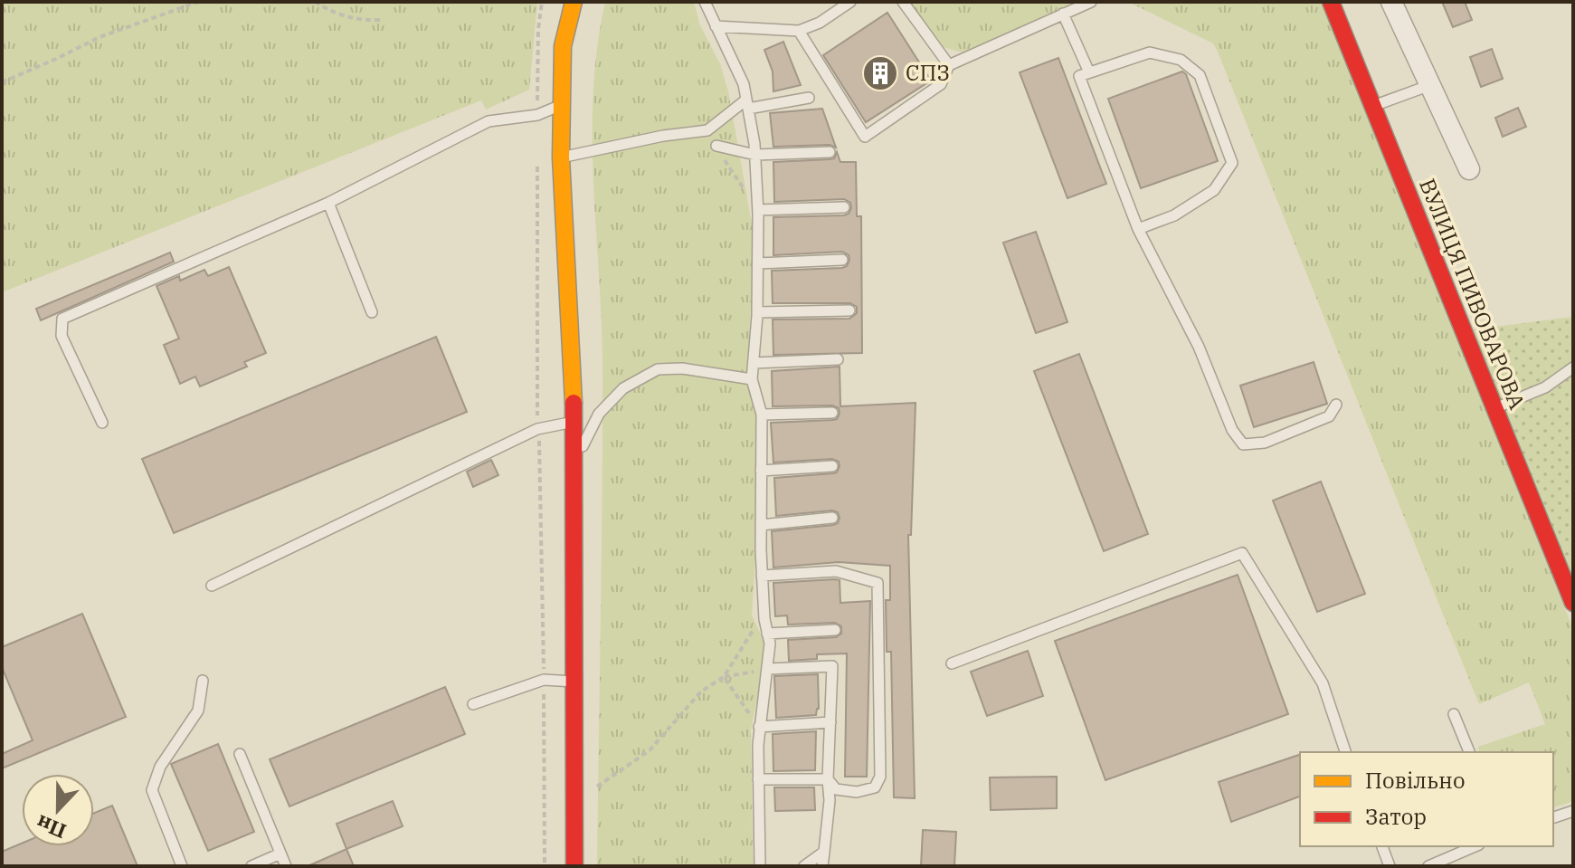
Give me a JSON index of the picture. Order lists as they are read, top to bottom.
{
  "streets": {
    "street": ["ВУЛИЦЯ ПИВОВАРОВА"]
  },
  "places": {
    "building": ["СПЗ"]
  },
  "legend": ["Повільно", "Затор"],
  "north": "bottom"
}
